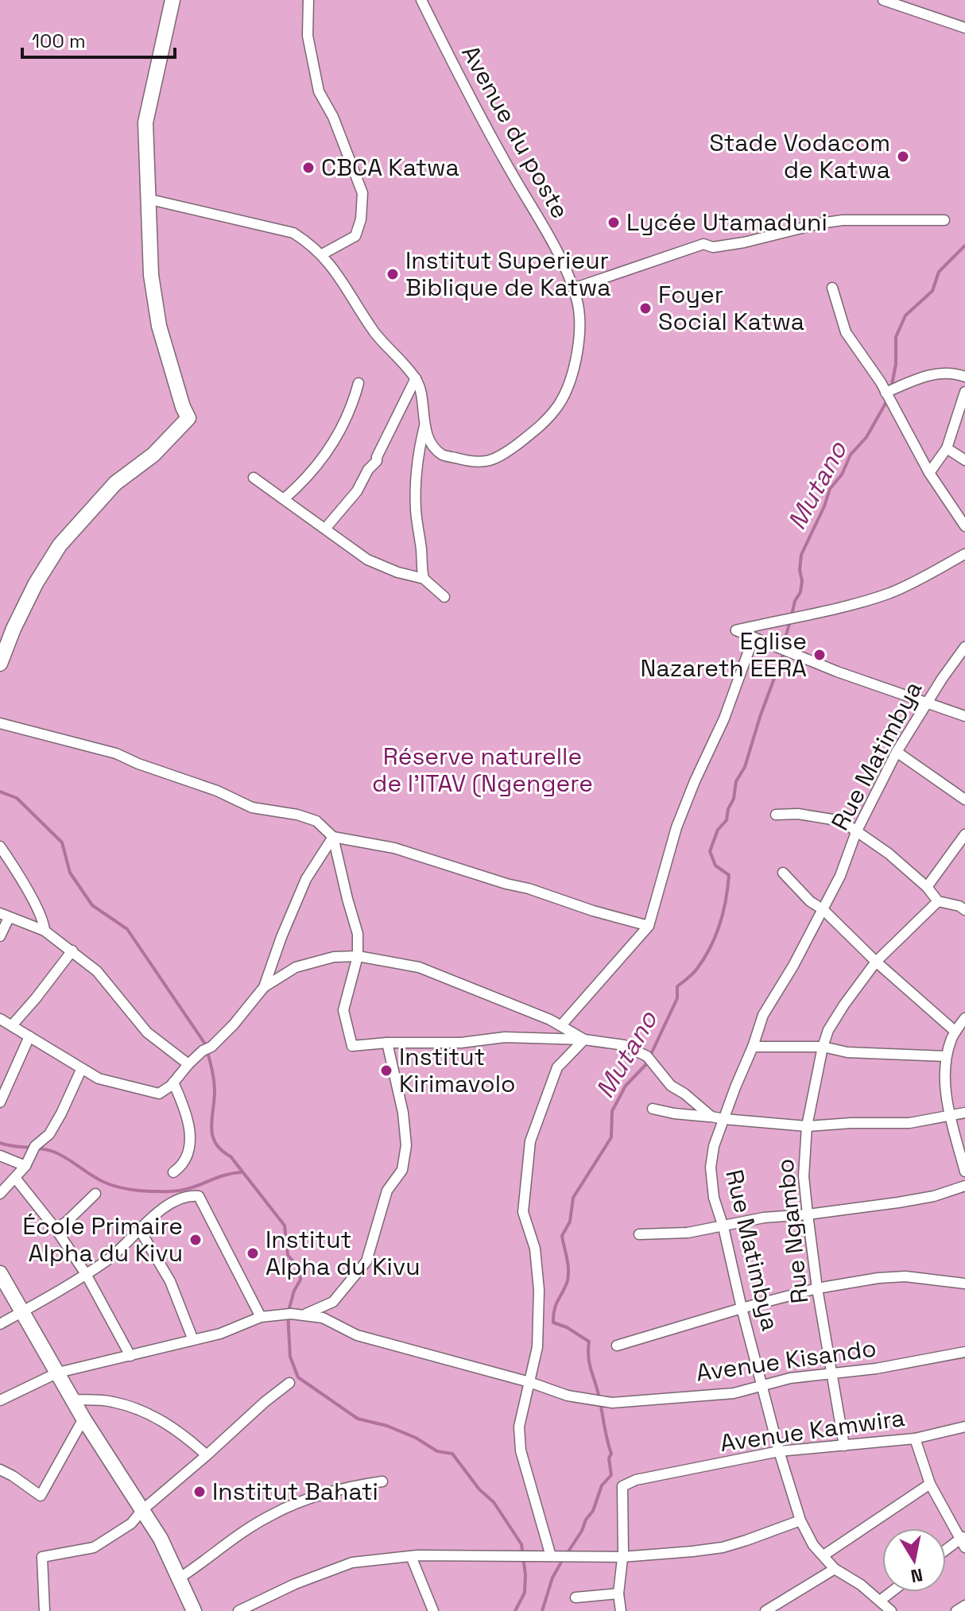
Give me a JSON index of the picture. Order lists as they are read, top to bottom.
{
  "streets": {
    "street": [
      "Avenue du poste",
      "Rue Matimbya",
      "Rue Ngambo",
      "Avenue Kisando",
      "Avenue Kamwira"
    ]
  },
  "crossings": [
    ["Rue Matimbya", "Avenue Kisando"],
    ["Rue Matimbya", "Avenue Kamwira"],
    ["Rue Ngambo", "Avenue Kisando"],
    ["Rue Ngambo", "Avenue Kamwira"]
  ],
  "water": ["Mutano"],
  "parks": ["Réserve naturelle de l'ITAV (Ngengere"],
  "places": [
    "Stade Vodacom de Katwa",
    "CBCA Katwa",
    "Lycée Utamaduni",
    "Institut Superieur Biblique de Katwa",
    "Foyer Social Katwa",
    "Eglise Nazareth EERA",
    "Institut Kirimavolo",
    "École Primaire Alpha du Kivu",
    "Institut Alpha du Kivu",
    "Institut Bahati"
  ],
  "scale_bar": "100 m",
  "north": "bottom"
}
